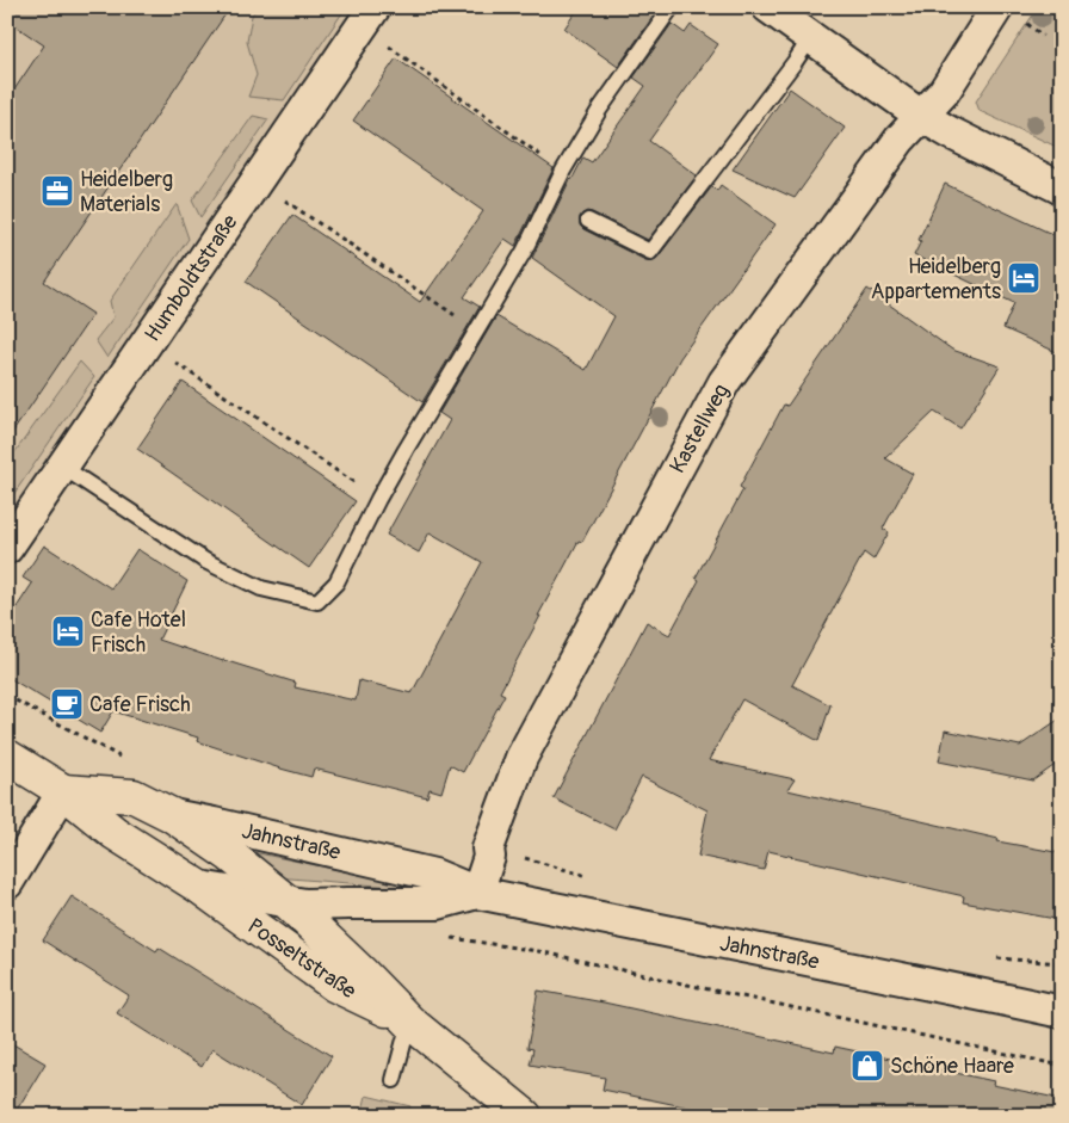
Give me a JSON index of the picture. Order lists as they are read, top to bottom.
{
  "streets": {
    "street": [
      "Humboldtstraße",
      "Kastellweg",
      "Jahnstraße",
      "Posseltstraße"
    ]
  },
  "crossings": [
    ["Kastellweg", "Jahnstraße"],
    ["Jahnstraße", "Posseltstraße"]
  ],
  "places": {
    "office": ["Heidelberg Materials"],
    "hotel": ["Heidelberg Appartements", "Cafe Hotel Frisch"],
    "cafe": ["Cafe Frisch"],
    "shop": ["Schöne Haare"]
  }
}
